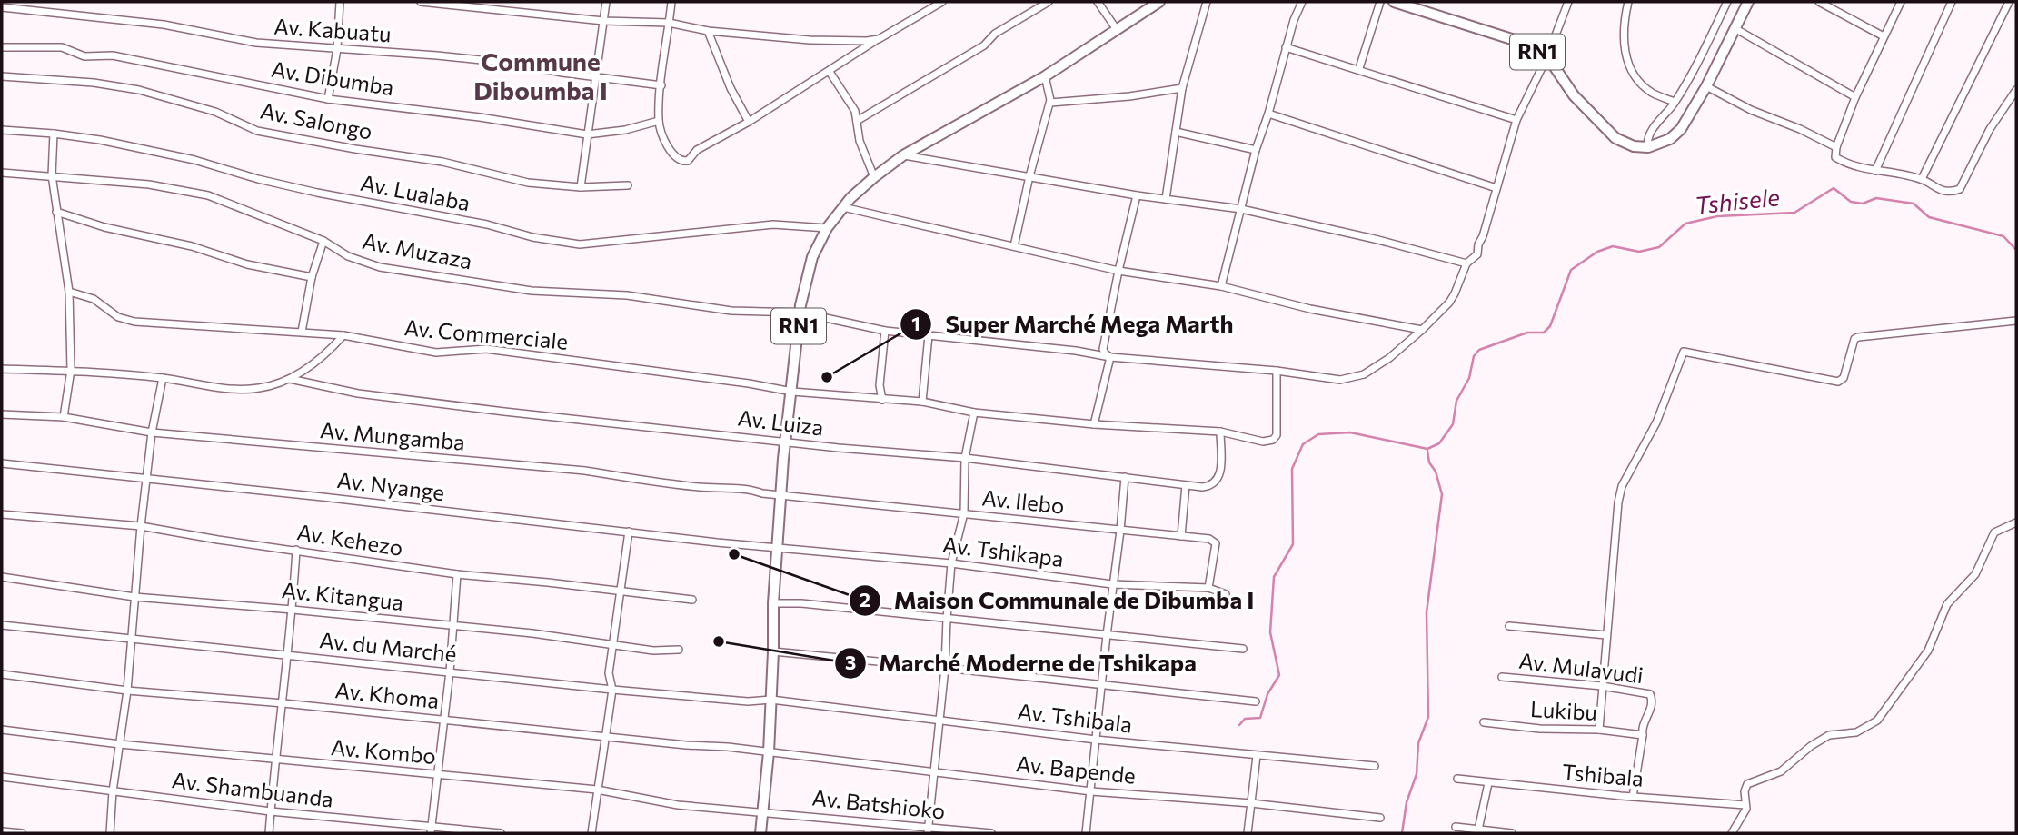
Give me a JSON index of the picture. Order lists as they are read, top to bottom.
{
  "streets": {
    "highway": ["RN1"],
    "street": [
      "Av. Kabuatu",
      "Av. Dibumba",
      "Av. Salongo",
      "Av. Lualaba",
      "Av. Muzaza",
      "Av. Commerciale",
      "Av. Luiza",
      "Av. Mungamba",
      "Av. Nyange",
      "Av. Ilebo",
      "Av. Kehezo",
      "Av. Tshikapa",
      "Av. Kitangua",
      "Av. du Marché",
      "Av. Mulavudi",
      "Av. Khoma",
      "Lukibu",
      "Av. Tshibala",
      "Av. Kombo",
      "Av. Bapende",
      "Tshibala",
      "Av. Shambuanda",
      "Av. Batshioko"
    ]
  },
  "crossings": [
    ["RN1", "Av. Lualaba"],
    ["RN1", "Av. Muzaza"],
    ["RN1", "Av. Commerciale"],
    ["RN1", "Av. Luiza"],
    ["RN1", "Av. Mungamba"],
    ["RN1", "Av. Nyange"],
    ["RN1", "Av. Ilebo"],
    ["RN1", "Av. Tshikapa"],
    ["RN1", "Av. du Marché"],
    ["RN1", "Av. Khoma"],
    ["RN1", "Av. Tshibala"],
    ["RN1", "Av. Kombo"],
    ["RN1", "Av. Bapende"],
    ["RN1", "Av. Batshioko"],
    ["Av. Muzaza", "Av. Commerciale"],
    ["Av. Commerciale", "Av. Luiza"],
    ["Av. Mungamba", "Av. Ilebo"],
    ["Av. Nyange", "Av. Tshikapa"],
    ["Av. Ilebo", "Av. Tshikapa"],
    ["Av. du Marché", "Av. Tshibala"],
    ["Av. Mulavudi", "Lukibu"],
    ["Av. Khoma", "Av. Bapende"],
    ["Av. Kombo", "Av. Batshioko"]
  ],
  "districts": ["Commune Diboumba I"],
  "water": ["Tshisele"],
  "places": ["Super Marché Mega Marth", "Maison Communale de Dibumba I", "Marché Moderne de Tshikapa"]
}
